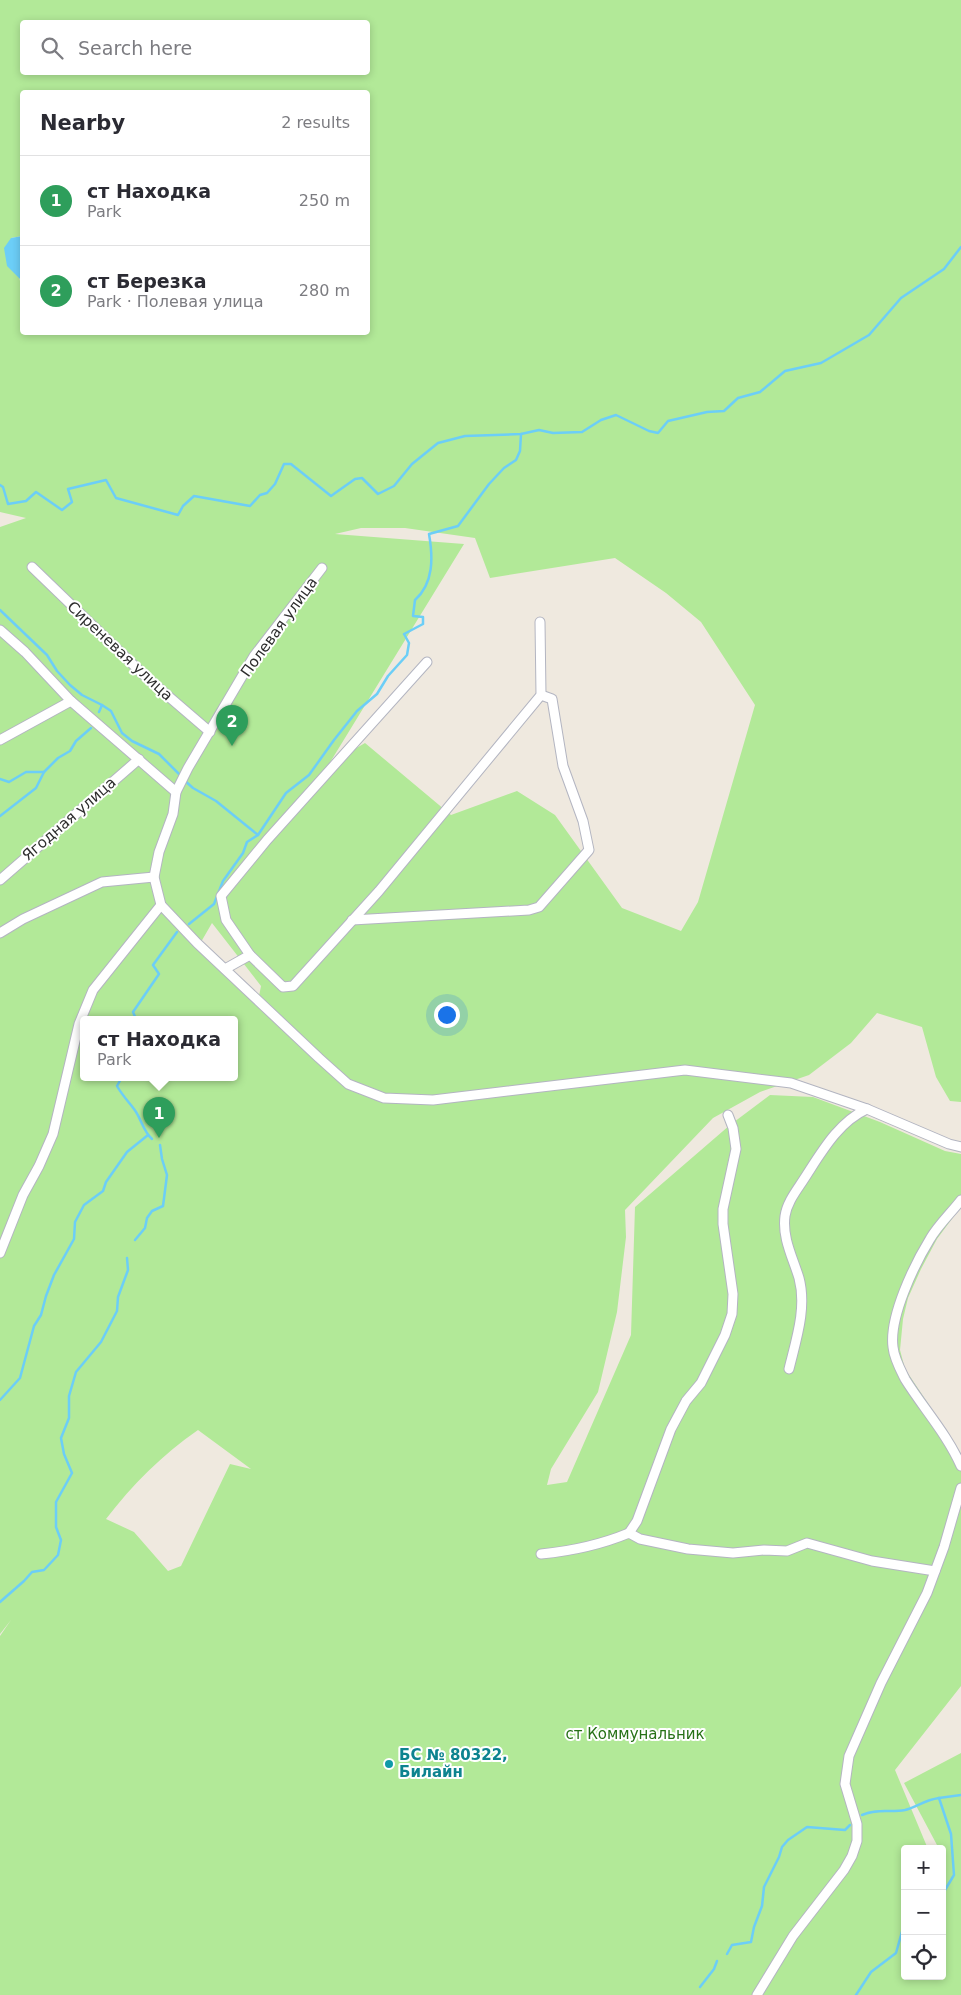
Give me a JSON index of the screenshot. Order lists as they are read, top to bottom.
{
  "streets": {
    "street": ["Полевая улица", "Сиреневая улица", "Ягодная улица"]
  },
  "crossings": [
    ["Полевая улица", "Сиреневая улица"]
  ],
  "parks": ["ст Коммунальник"],
  "places": ["БС № 80322, Билайн"],
  "page": {
    "search": "Search here",
    "heading": ["Nearby", "2 results"],
    "list": [
      {
        "mark": "1",
        "name": "ст Находка",
        "note": "Park",
        "value": "250 m"
      },
      {
        "mark": "2",
        "name": "ст Березка",
        "note": "Park · Полевая улица",
        "value": "280 m"
      }
    ],
    "pins": ["2", "1"],
    "popup": ["ст Находка", "Park"],
    "map_buttons": ["+", "−"]
  }
}
